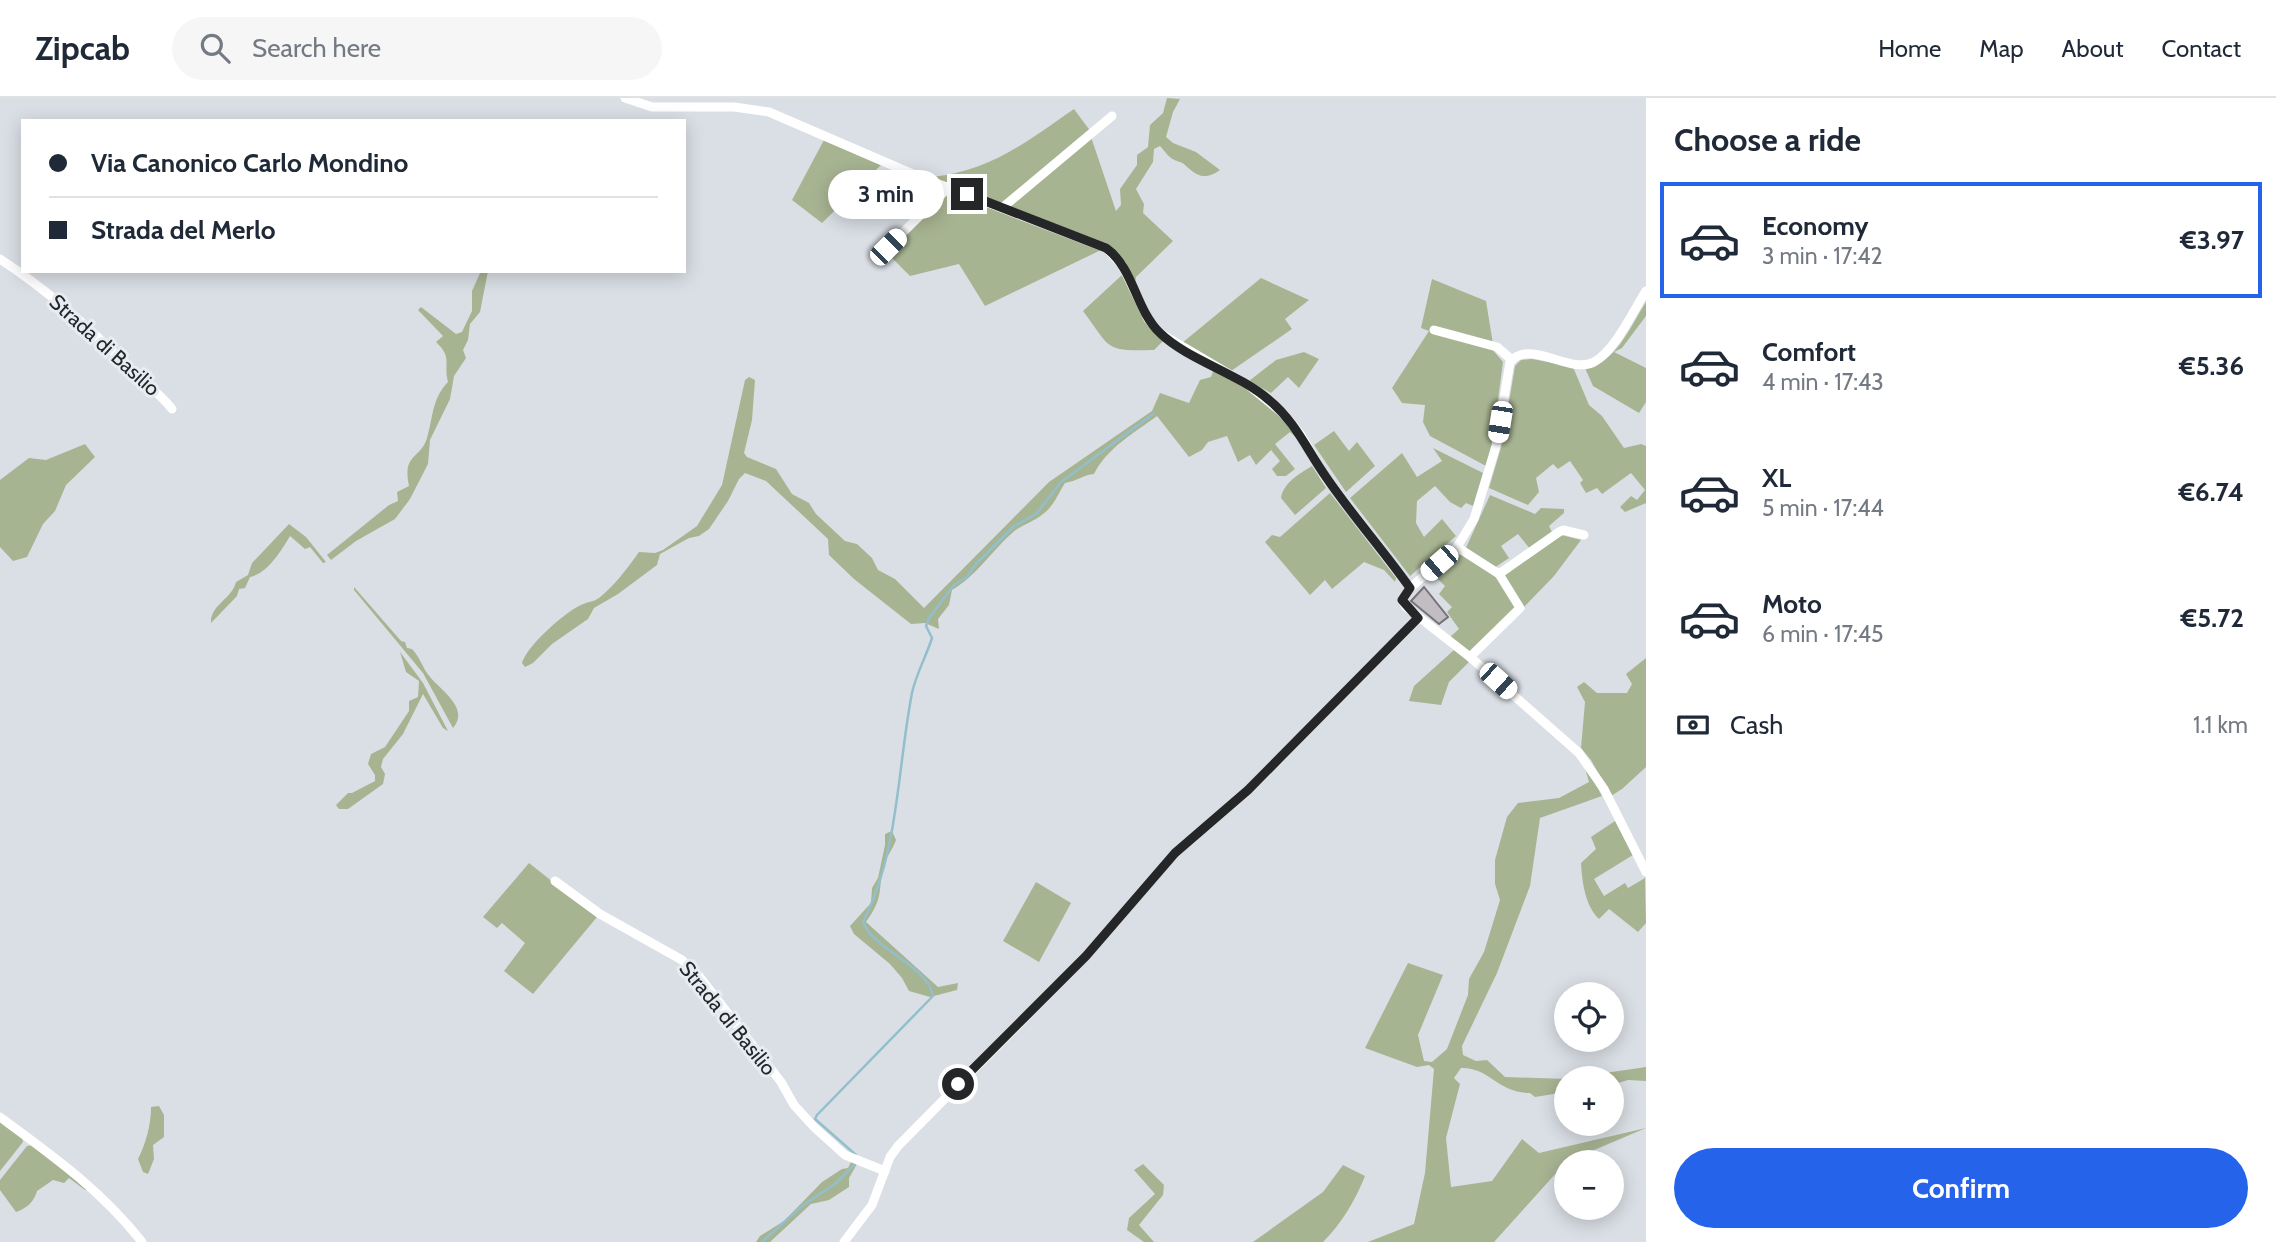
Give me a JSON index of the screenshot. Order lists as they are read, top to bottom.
{
  "streets": {
    "street": ["Strada di Basilio"]
  },
  "page": {
    "header": "Zipcab",
    "search": "Search here",
    "nav": [
      "Home",
      "Map",
      "About",
      "Contact"
    ],
    "heading": "Choose a ride",
    "banner": ["Via Canonico Carlo Mondino", "Strada del Merlo"],
    "bubble": "3 min",
    "list": [
      {
        "name": "Economy",
        "note": "3 min · 17:42",
        "value": "€3.97"
      },
      {
        "name": "Comfort",
        "note": "4 min · 17:43",
        "value": "€5.36"
      },
      {
        "name": "XL",
        "note": "5 min · 17:44",
        "value": "€6.74"
      },
      {
        "name": "Moto",
        "note": "6 min · 17:45",
        "value": "€5.72"
      }
    ],
    "pay": ["Cash", "1.1 km"],
    "map_buttons": ["+", "−"],
    "buttons": "Confirm"
  }
}
